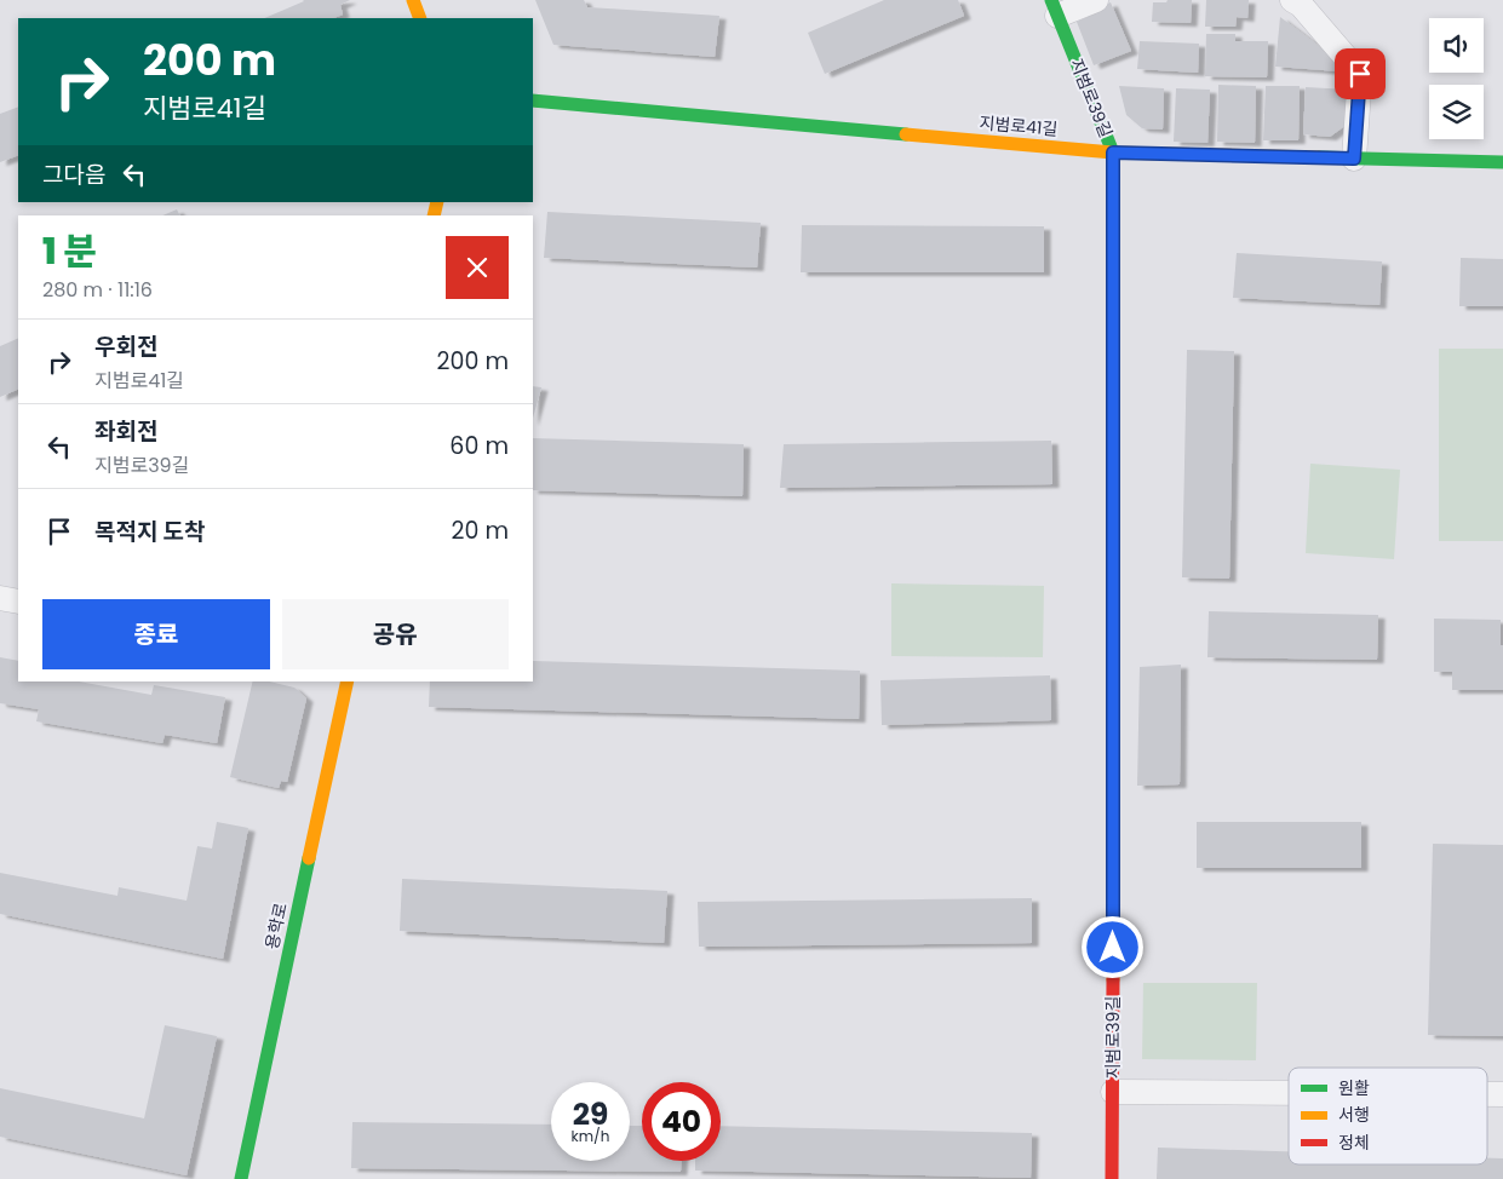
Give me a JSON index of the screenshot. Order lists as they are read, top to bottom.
{
  "streets": {
    "street": ["지범로39길", "지범로41길", "용학로"]
  },
  "crossings": [
    ["지범로39길", "지범로41길"]
  ],
  "legend": ["원활", "서행", "정체"],
  "page": {
    "turn": ["200 m", "지범로41길"],
    "then": "그다음",
    "heading": ["1 분", "280 m · 11:16"],
    "list": [
      {
        "name": "우회전",
        "note": "지범로41길",
        "value": "200 m"
      },
      {
        "name": "좌회전",
        "note": "지범로39길",
        "value": "60 m"
      },
      {
        "name": "목적지 도착",
        "value": "20 m"
      }
    ],
    "buttons": ["종료", "공유"],
    "speed": "29 km/h",
    "limit": "40"
  }
}
